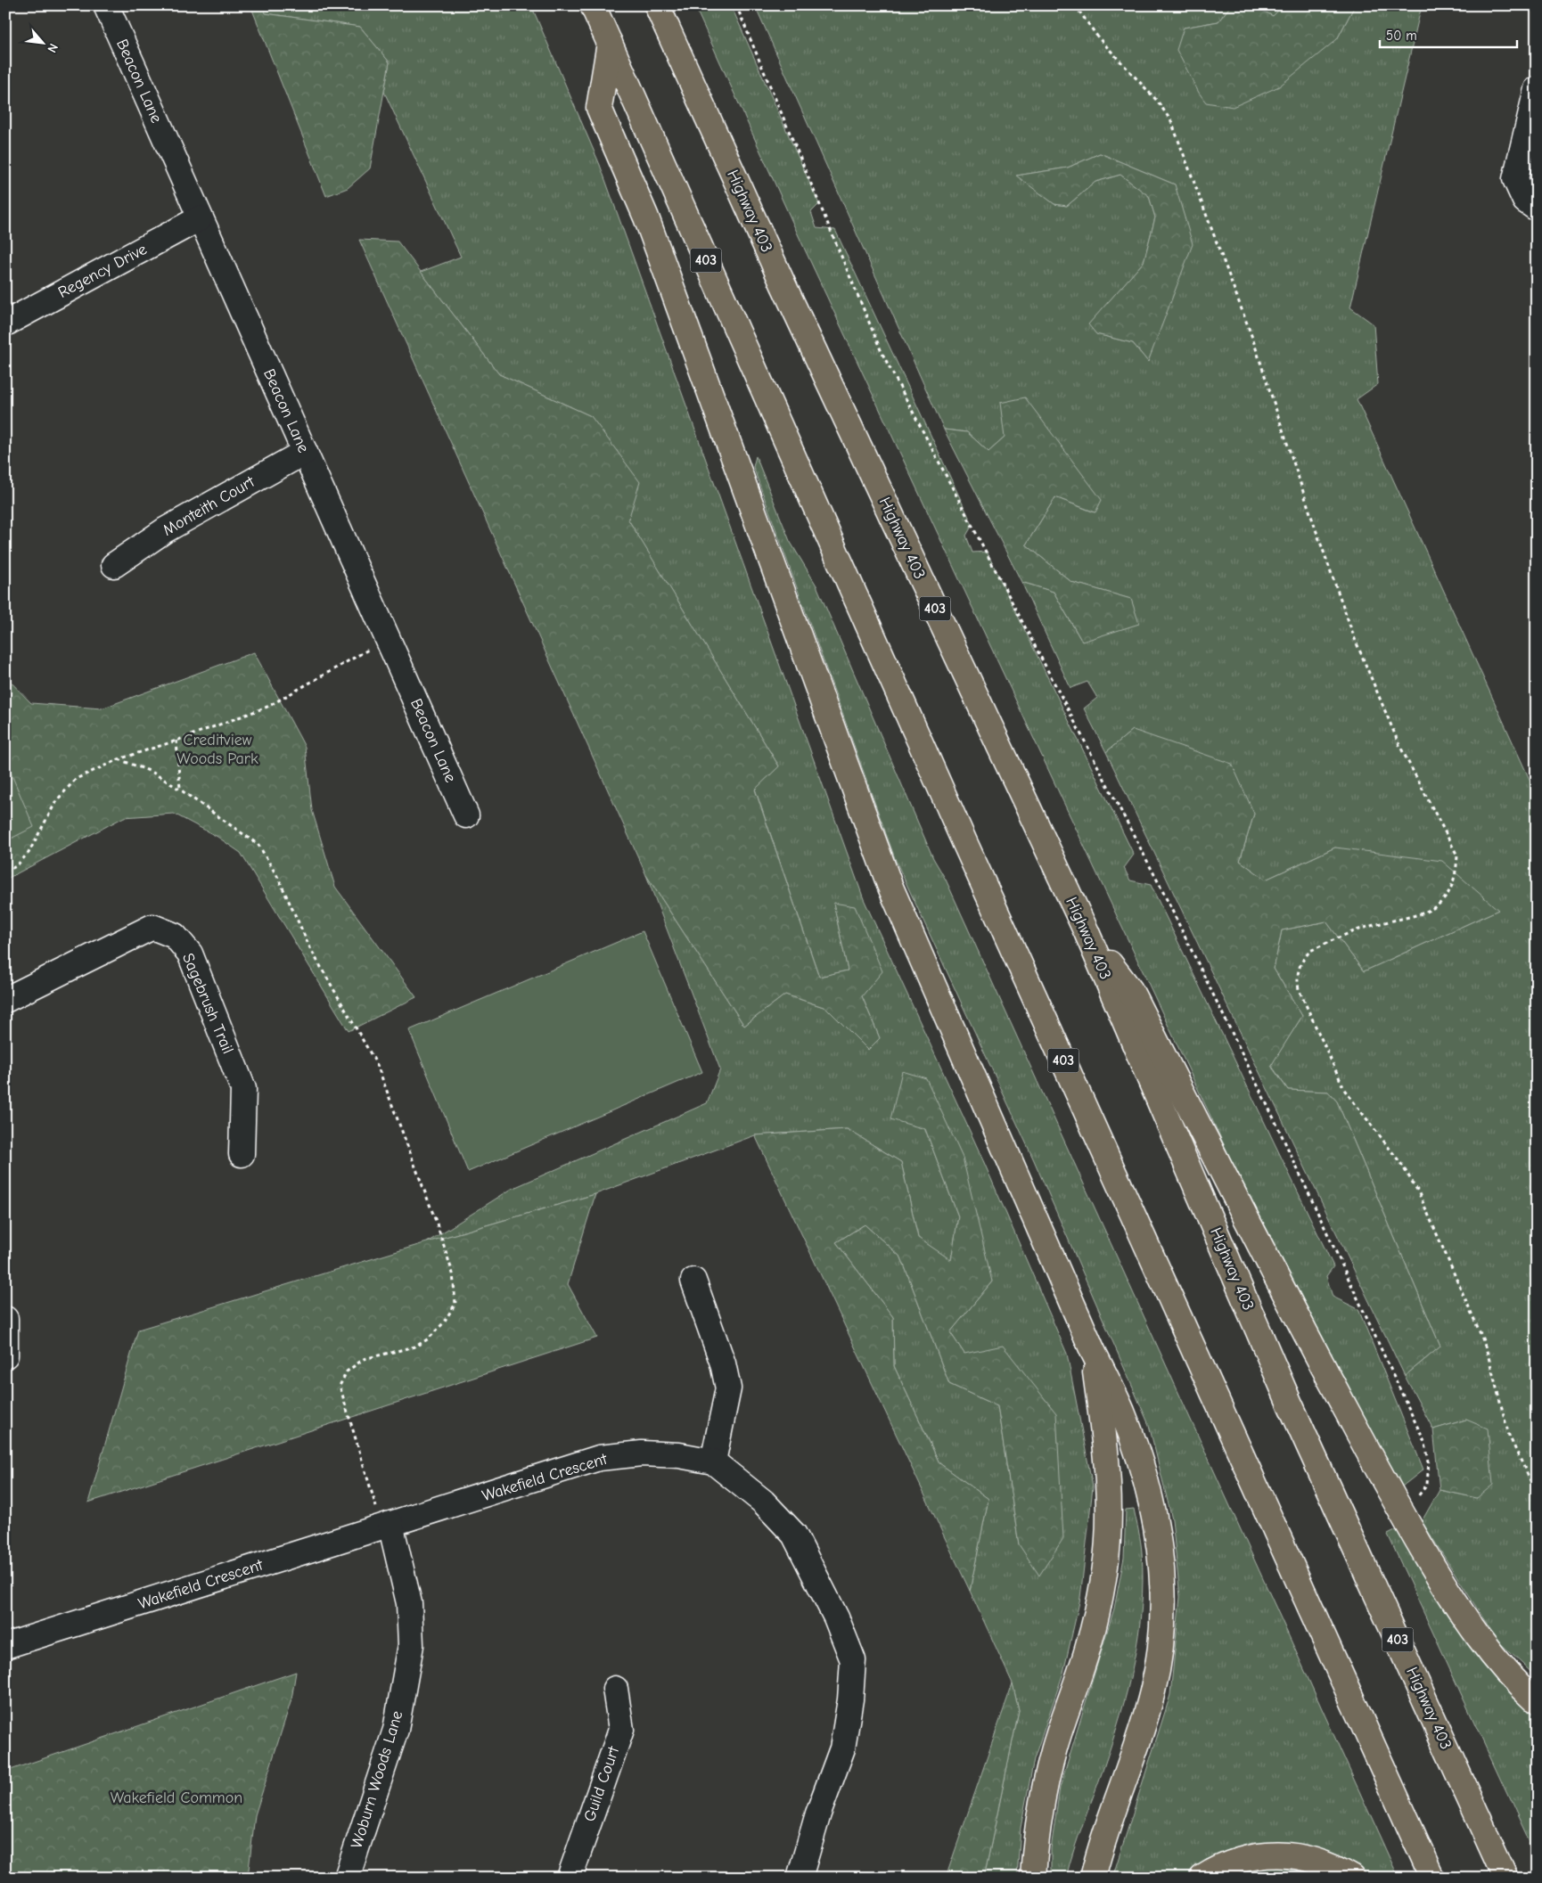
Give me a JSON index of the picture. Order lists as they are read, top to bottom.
{
  "streets": {
    "highway": ["Highway 403", "403"],
    "street": [
      "Beacon Lane",
      "Regency Drive",
      "Monteith Court",
      "Sagebrush Trail",
      "Wakefield Crescent",
      "Woburn Woods Lane",
      "Guild Court"
    ]
  },
  "crossings": [
    ["Beacon Lane", "Regency Drive"],
    ["Beacon Lane", "Monteith Court"],
    ["Wakefield Crescent", "Woburn Woods Lane"]
  ],
  "parks": ["Creditview Woods Park", "Wakefield Common"],
  "scale_bar": "50 m",
  "north": "bottom right"
}
